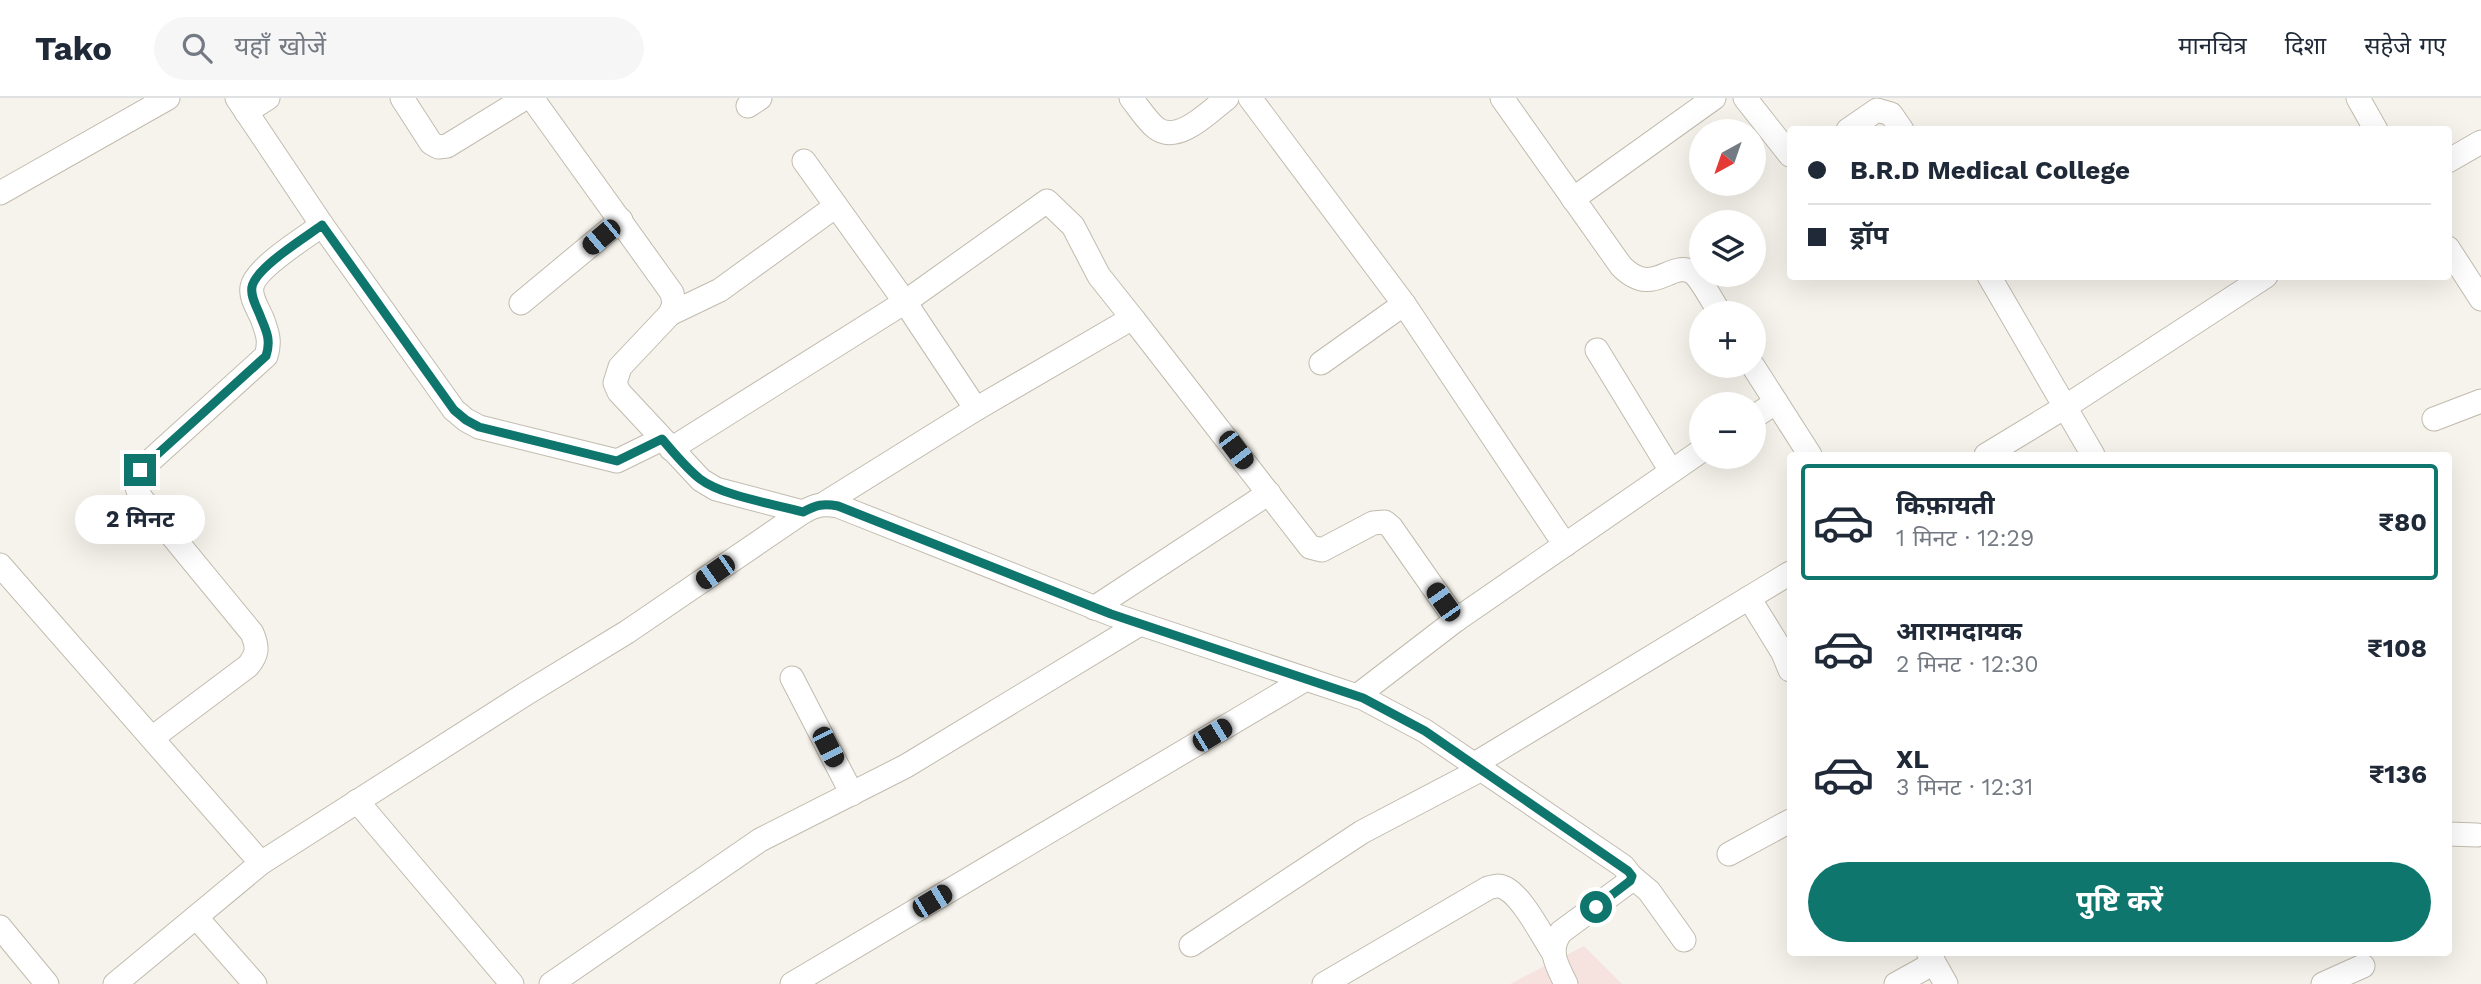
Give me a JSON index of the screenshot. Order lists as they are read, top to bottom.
{
  "north": "bottom left",
  "page": {
    "header": "Tako",
    "search": "यहाँ खोजें",
    "nav": ["मानचित्र", "दिशा", "सहेजे गए"],
    "map_buttons": ["+", "−"],
    "banner": ["B.R.D Medical College", "ड्रॉप"],
    "list": [
      {
        "name": "किफ़ायती",
        "note": "1 मिनट · 12:29",
        "value": "₹80"
      },
      {
        "name": "आरामदायक",
        "note": "2 मिनट · 12:30",
        "value": "₹108"
      },
      {
        "name": "XL",
        "note": "3 मिनट · 12:31",
        "value": "₹136"
      }
    ],
    "bubble": "2 मिनट",
    "buttons": "पुष्टि करें"
  }
}
